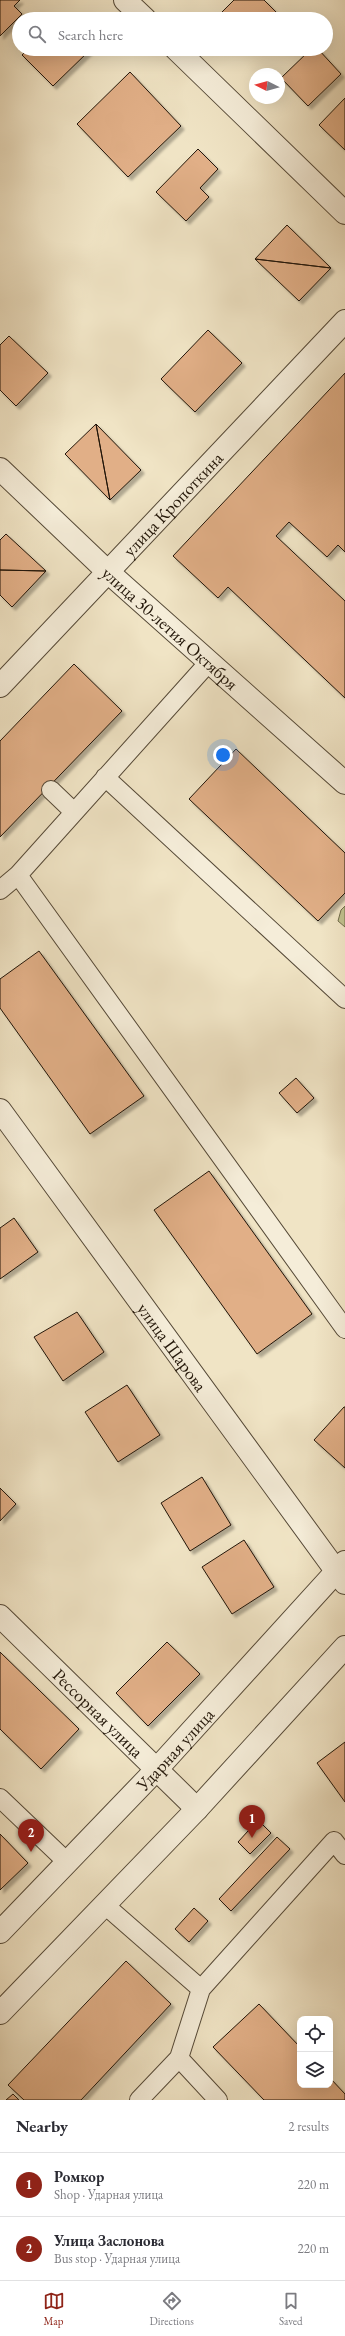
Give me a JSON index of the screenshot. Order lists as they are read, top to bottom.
{
  "streets": {
    "street": [
      "улица Кропоткина",
      "улица 30-летия Октября",
      "улица Шарова",
      "Рессорная улица",
      "Ударная улица"
    ]
  },
  "crossings": [
    ["улица Кропоткина", "улица 30-летия Октября"],
    ["улица Шарова", "Ударная улица"],
    ["Рессорная улица", "Ударная улица"]
  ],
  "north": "left",
  "page": {
    "search": "Search here",
    "pins": ["1", "2"],
    "heading": ["Nearby", "2 results"],
    "list": [
      {
        "mark": "1",
        "name": "Ромкор",
        "note": "Shop · Ударная улица",
        "value": "220 m"
      },
      {
        "mark": "2",
        "name": "Улица Заслонова",
        "note": "Bus stop · Ударная улица",
        "value": "220 m"
      }
    ],
    "nav": ["Map", "Directions", "Saved"]
  }
}
